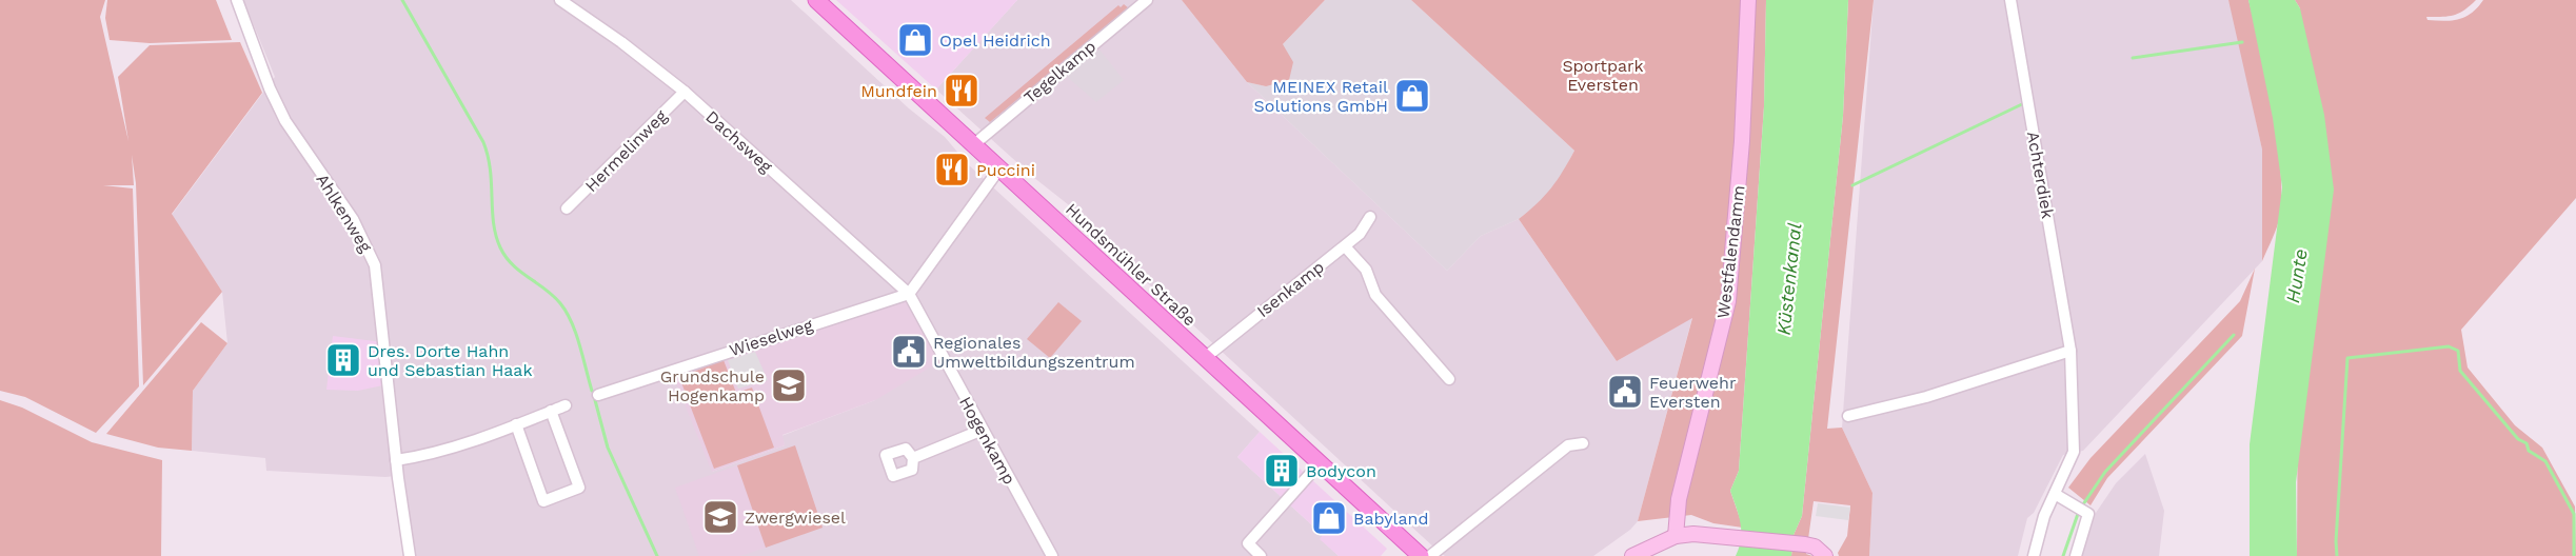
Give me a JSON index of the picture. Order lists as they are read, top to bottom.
{
  "streets": {
    "main road": ["Hundsmühler Straße"],
    "street": [
      "Tegelkamp",
      "Dachsweg",
      "Hermelinweg",
      "Achterdiek",
      "Ahlkenweg",
      "Westfalendamm",
      "Isenkamp",
      "Wieselweg",
      "Hogenkamp"
    ]
  },
  "crossings": [
    ["Tegelkamp", "Hundsmühler Straße"],
    ["Dachsweg", "Hermelinweg"],
    ["Dachsweg", "Wieselweg"],
    ["Dachsweg", "Hogenkamp"],
    ["Hundsmühler Straße", "Isenkamp"],
    ["Wieselweg", "Hogenkamp"]
  ],
  "water": ["Hunte", "Küstenkanal"],
  "parks": ["Sportpark Eversten"],
  "places": {
    "shop": ["Opel Heidrich", "MEINEX Retail Solutions GmbH", "Babyland"],
    "restaurant": ["Mundfein", "Puccini"],
    "public building": ["Regionales Umweltbildungszentrum", "Feuerwehr Eversten"],
    "building": ["Dres. Dorte Hahn und Sebastian Haak", "Bodycon"],
    "school or university": ["Grundschule Hogenkamp", "Zwergwiesel"]
  }
}
